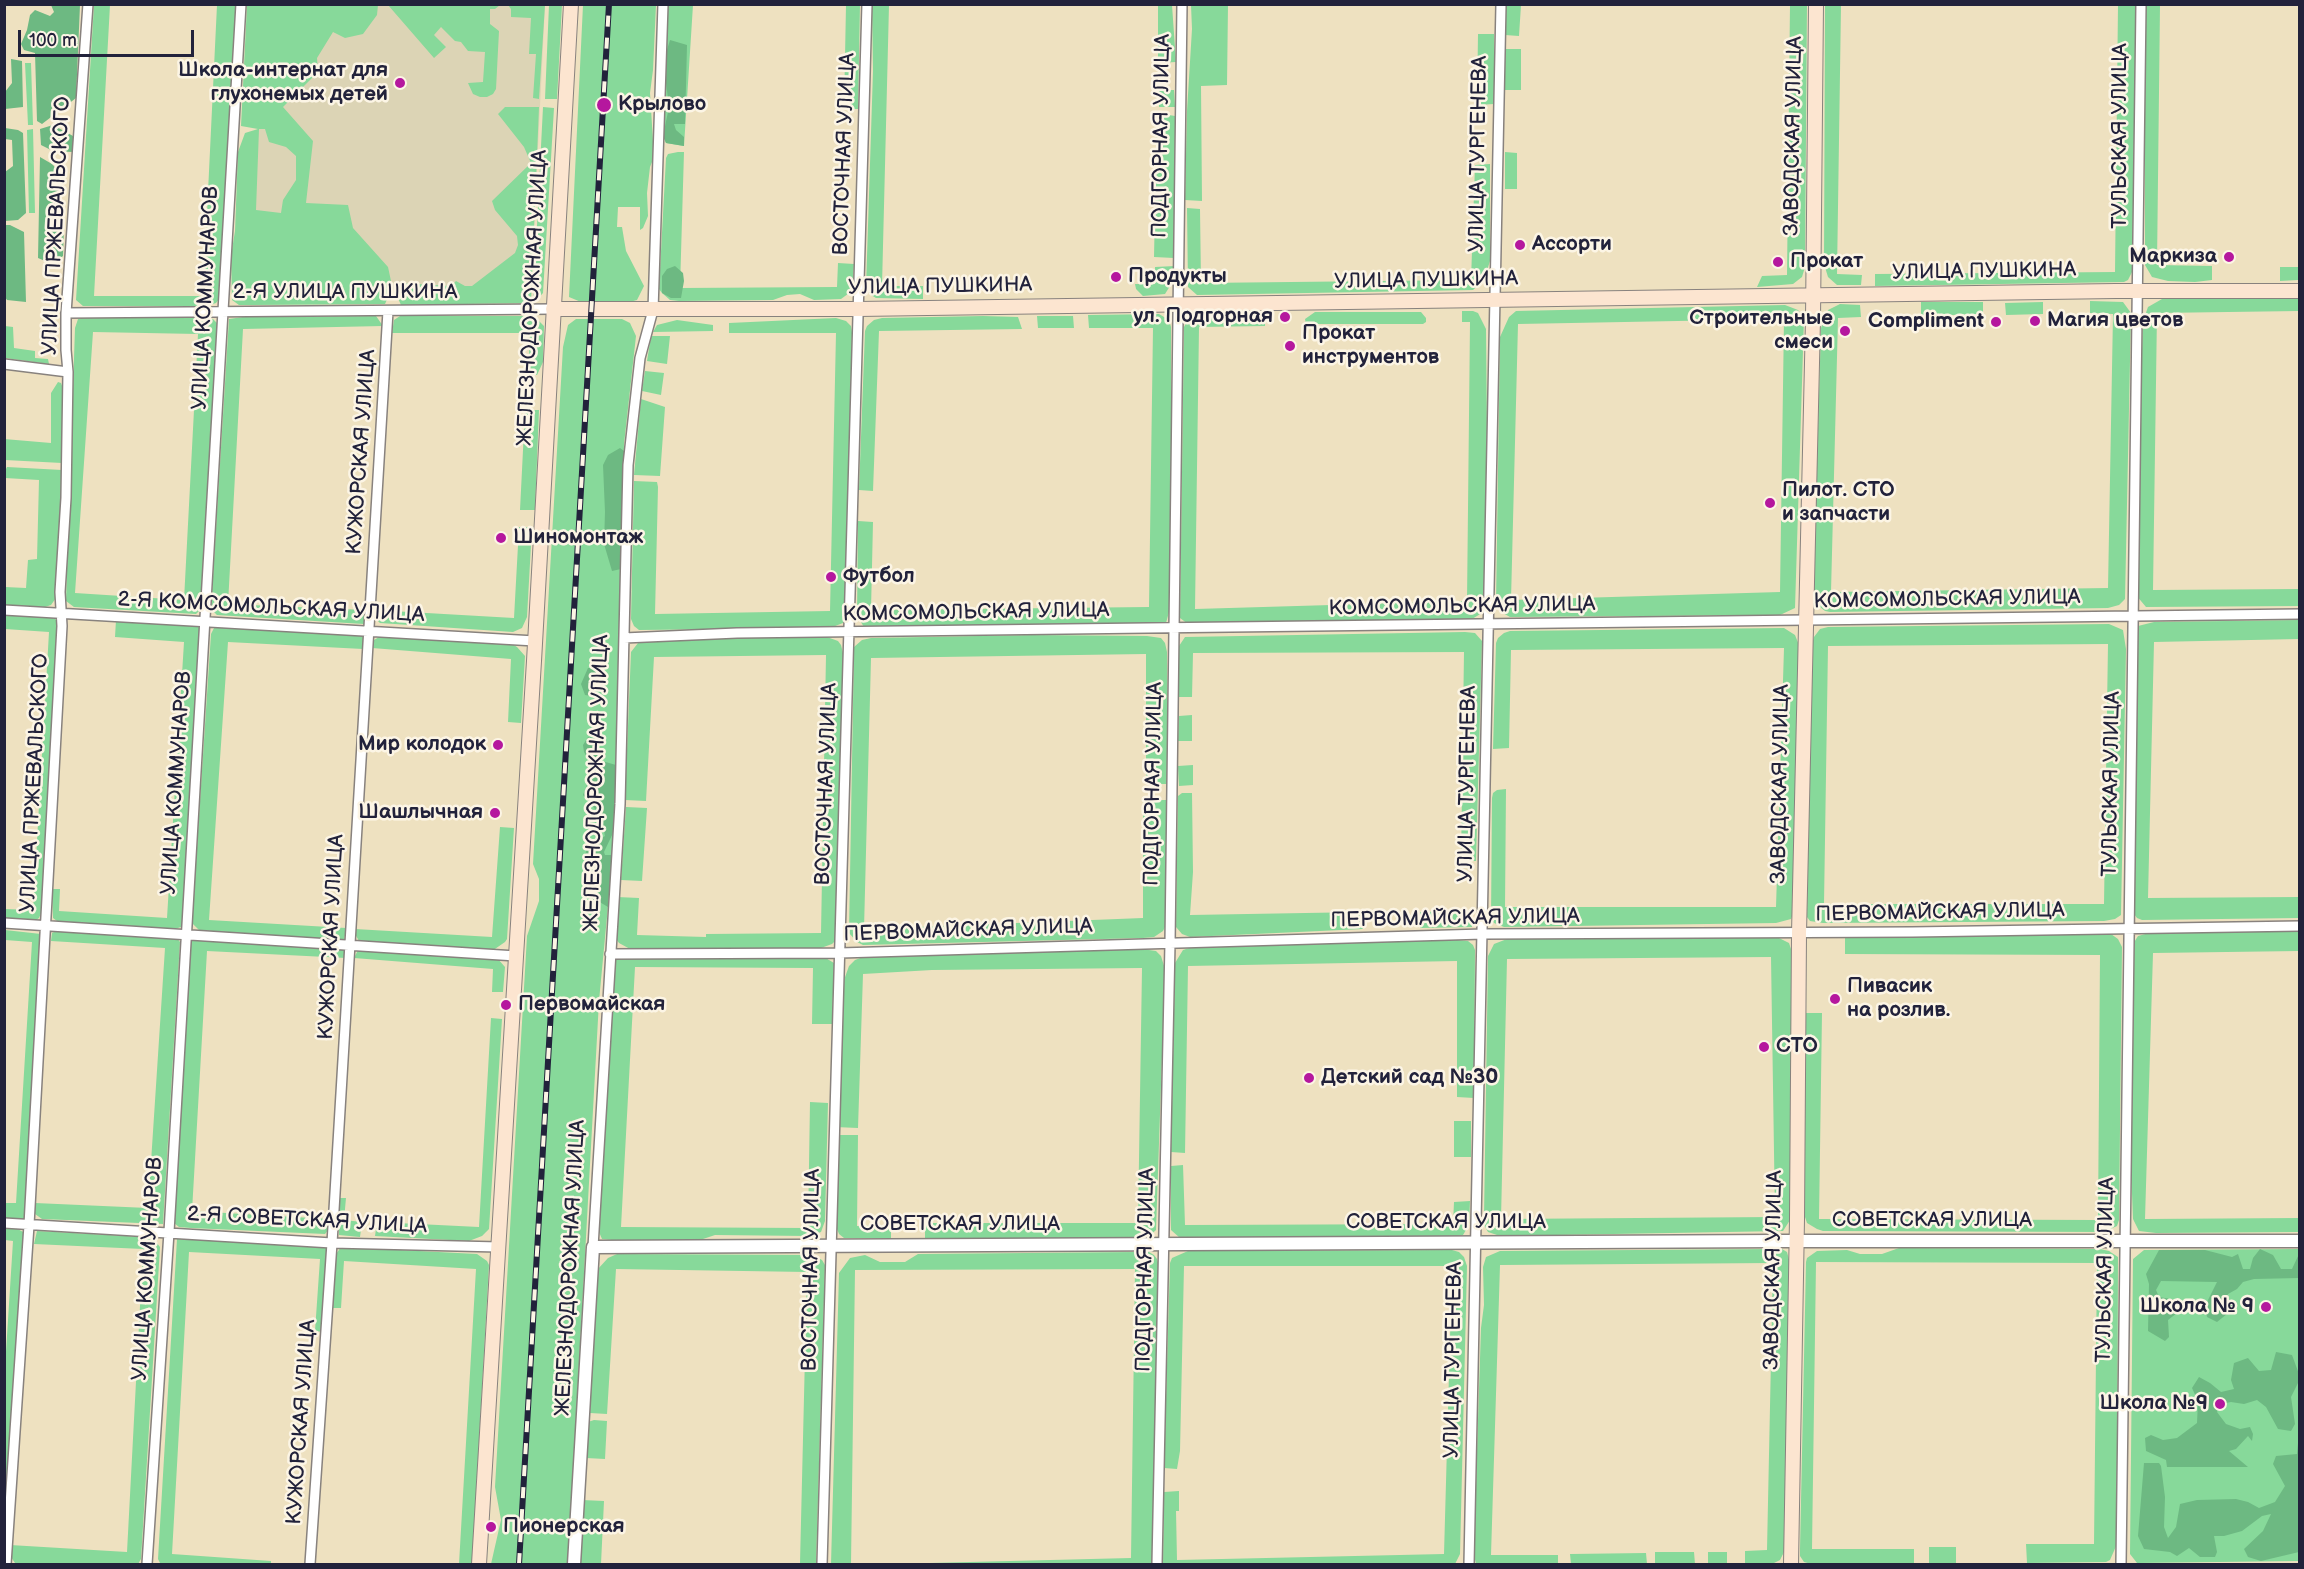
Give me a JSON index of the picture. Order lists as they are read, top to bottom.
{
  "streets": {
    "main road": ["ЗАВОДСКАЯ УЛИЦА", "УЛИЦА ПУШКИНА", "ЖЕЛЕЗНОДОРОЖНАЯ УЛИЦА"],
    "street": [
      "ПОДГОРНАЯ УЛИЦА",
      "ТУЛЬСКАЯ УЛИЦА",
      "ВОСТОЧНАЯ УЛИЦА",
      "УЛИЦА ТУРГЕНЕВА",
      "УЛИЦА ПРЖЕВАЛЬСКОГО",
      "2-Я УЛИЦА ПУШКИНА",
      "УЛИЦА КОММУНАРОВ",
      "КУЖОРСКАЯ УЛИЦА",
      "КОМСОМОЛЬСКАЯ УЛИЦА",
      "2-Я КОМСОМОЛЬСКАЯ УЛИЦА",
      "ПЕРВОМАЙСКАЯ УЛИЦА",
      "2-Я СОВЕТСКАЯ УЛИЦА",
      "СОВЕТСКАЯ УЛИЦА"
    ]
  },
  "crossings": [
    ["ПОДГОРНАЯ УЛИЦА", "УЛИЦА ПУШКИНА"],
    ["ПОДГОРНАЯ УЛИЦА", "КОМСОМОЛЬСКАЯ УЛИЦА"],
    ["ПОДГОРНАЯ УЛИЦА", "ПЕРВОМАЙСКАЯ УЛИЦА"],
    ["ПОДГОРНАЯ УЛИЦА", "СОВЕТСКАЯ УЛИЦА"],
    ["ЗАВОДСКАЯ УЛИЦА", "УЛИЦА ПУШКИНА"],
    ["ЗАВОДСКАЯ УЛИЦА", "КОМСОМОЛЬСКАЯ УЛИЦА"],
    ["ЗАВОДСКАЯ УЛИЦА", "ПЕРВОМАЙСКАЯ УЛИЦА"],
    ["ЗАВОДСКАЯ УЛИЦА", "СОВЕТСКАЯ УЛИЦА"],
    ["ТУЛЬСКАЯ УЛИЦА", "УЛИЦА ПУШКИНА"],
    ["ТУЛЬСКАЯ УЛИЦА", "КОМСОМОЛЬСКАЯ УЛИЦА"],
    ["ТУЛЬСКАЯ УЛИЦА", "ПЕРВОМАЙСКАЯ УЛИЦА"],
    ["ТУЛЬСКАЯ УЛИЦА", "СОВЕТСКАЯ УЛИЦА"],
    ["ВОСТОЧНАЯ УЛИЦА", "УЛИЦА ПУШКИНА"],
    ["ВОСТОЧНАЯ УЛИЦА", "КОМСОМОЛЬСКАЯ УЛИЦА"],
    ["ВОСТОЧНАЯ УЛИЦА", "ПЕРВОМАЙСКАЯ УЛИЦА"],
    ["ВОСТОЧНАЯ УЛИЦА", "СОВЕТСКАЯ УЛИЦА"],
    ["УЛИЦА ТУРГЕНЕВА", "УЛИЦА ПУШКИНА"],
    ["УЛИЦА ТУРГЕНЕВА", "КОМСОМОЛЬСКАЯ УЛИЦА"],
    ["УЛИЦА ТУРГЕНЕВА", "ПЕРВОМАЙСКАЯ УЛИЦА"],
    ["УЛИЦА ТУРГЕНЕВА", "СОВЕТСКАЯ УЛИЦА"],
    ["УЛИЦА ПРЖЕВАЛЬСКОГО", "2-Я УЛИЦА ПУШКИНА"],
    ["УЛИЦА ПРЖЕВАЛЬСКОГО", "2-Я КОМСОМОЛЬСКАЯ УЛИЦА"],
    ["УЛИЦА ПРЖЕВАЛЬСКОГО", "2-Я СОВЕТСКАЯ УЛИЦА"],
    ["УЛИЦА ПУШКИНА", "2-Я УЛИЦА ПУШКИНА"],
    ["УЛИЦА ПУШКИНА", "ЖЕЛЕЗНОДОРОЖНАЯ УЛИЦА"],
    ["2-Я УЛИЦА ПУШКИНА", "УЛИЦА КОММУНАРОВ"],
    ["2-Я УЛИЦА ПУШКИНА", "ЖЕЛЕЗНОДОРОЖНАЯ УЛИЦА"],
    ["2-Я УЛИЦА ПУШКИНА", "КУЖОРСКАЯ УЛИЦА"],
    ["УЛИЦА КОММУНАРОВ", "2-Я КОМСОМОЛЬСКАЯ УЛИЦА"],
    ["УЛИЦА КОММУНАРОВ", "2-Я СОВЕТСКАЯ УЛИЦА"],
    ["ЖЕЛЕЗНОДОРОЖНАЯ УЛИЦА", "КОМСОМОЛЬСКАЯ УЛИЦА"],
    ["ЖЕЛЕЗНОДОРОЖНАЯ УЛИЦА", "2-Я КОМСОМОЛЬСКАЯ УЛИЦА"],
    ["ЖЕЛЕЗНОДОРОЖНАЯ УЛИЦА", "ПЕРВОМАЙСКАЯ УЛИЦА"],
    ["ЖЕЛЕЗНОДОРОЖНАЯ УЛИЦА", "2-Я СОВЕТСКАЯ УЛИЦА"],
    ["ЖЕЛЕЗНОДОРОЖНАЯ УЛИЦА", "СОВЕТСКАЯ УЛИЦА"],
    ["КУЖОРСКАЯ УЛИЦА", "2-Я КОМСОМОЛЬСКАЯ УЛИЦА"],
    ["КУЖОРСКАЯ УЛИЦА", "2-Я СОВЕТСКАЯ УЛИЦА"]
  ],
  "places": [
    "Школа-интернат для глухонемых детей",
    "Крылово",
    "Ассорти",
    "Маркиза",
    "Прокат",
    "Продукты",
    "ул. Подгорная",
    "Магия цветов",
    "Compliment",
    "Строительные смеси",
    "Прокат инструментов",
    "Пилот. СТО и запчасти",
    "Шиномонтаж",
    "Футбол",
    "Мир колодок",
    "Шашлычная",
    "Пивасик на розлив.",
    "Первомайская",
    "СТО",
    "Детский сад №30",
    "Школа № 9",
    "Школа №9",
    "Пионерская"
  ],
  "scale_bar": "100 m"
}
